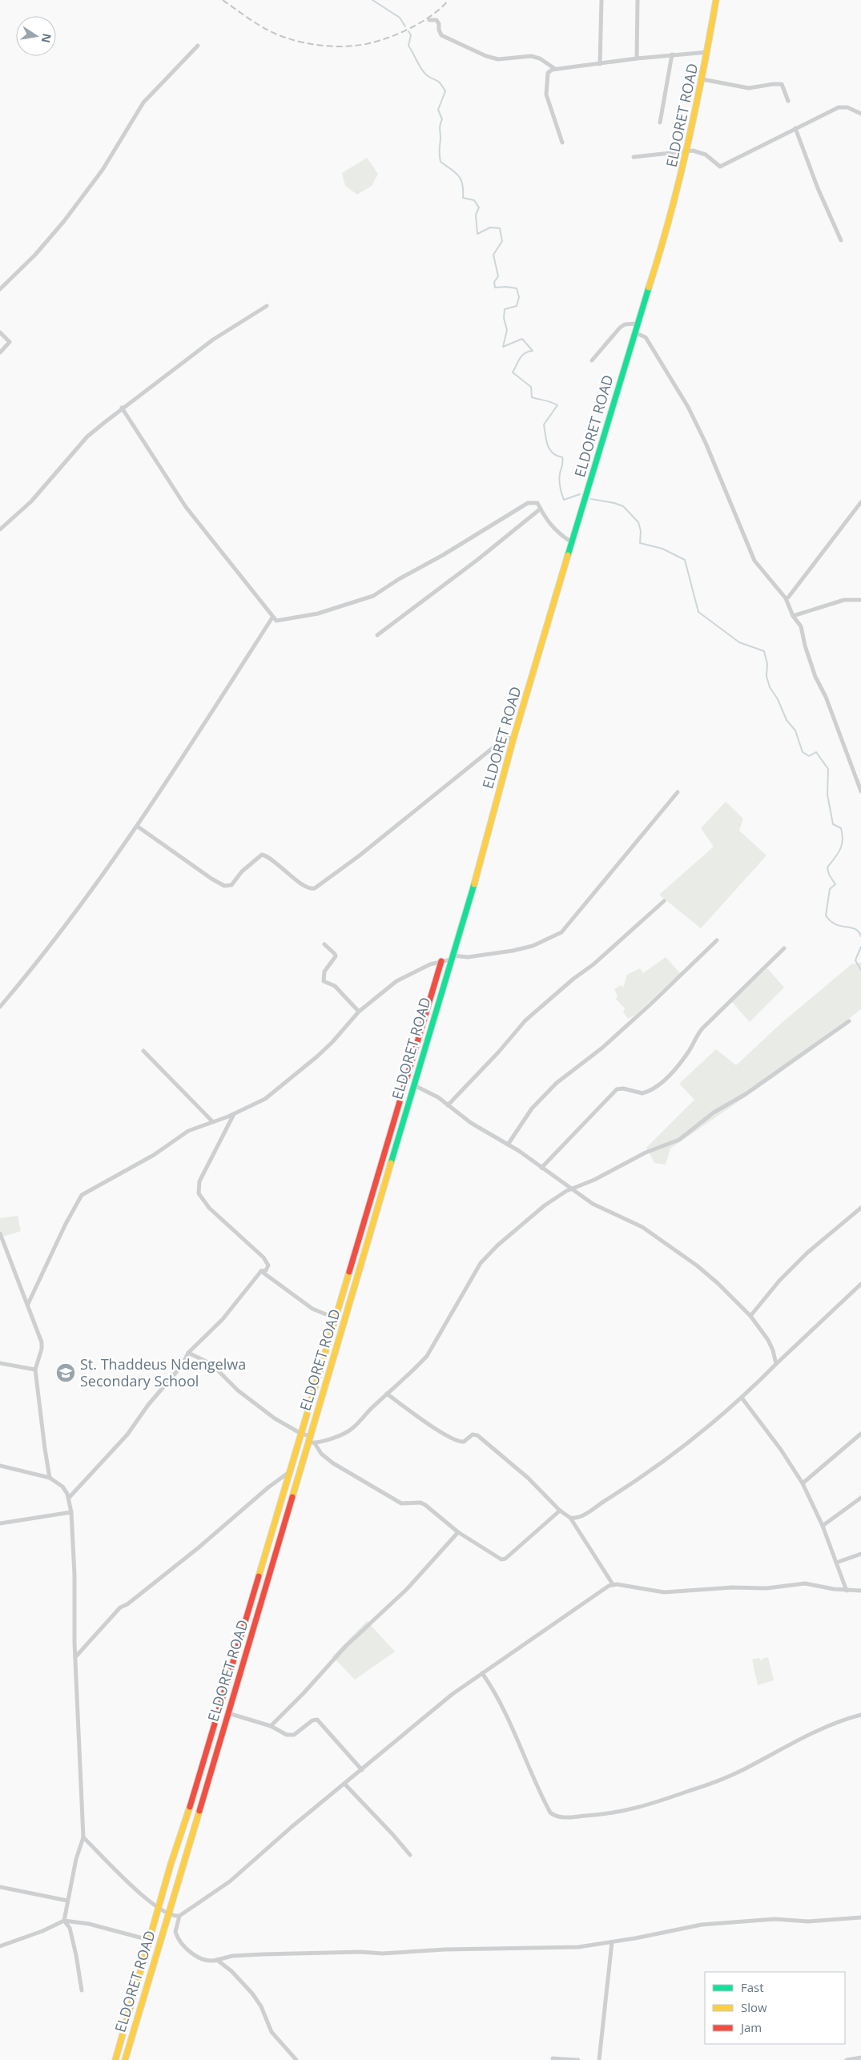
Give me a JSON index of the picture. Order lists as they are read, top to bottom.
{
  "streets": {
    "main road": ["ELDORET ROAD"]
  },
  "places": {
    "school or university": ["St. Thaddeus Ndengelwa Secondary School"]
  },
  "legend": ["Fast", "Slow", "Jam"],
  "north": "right"
}
